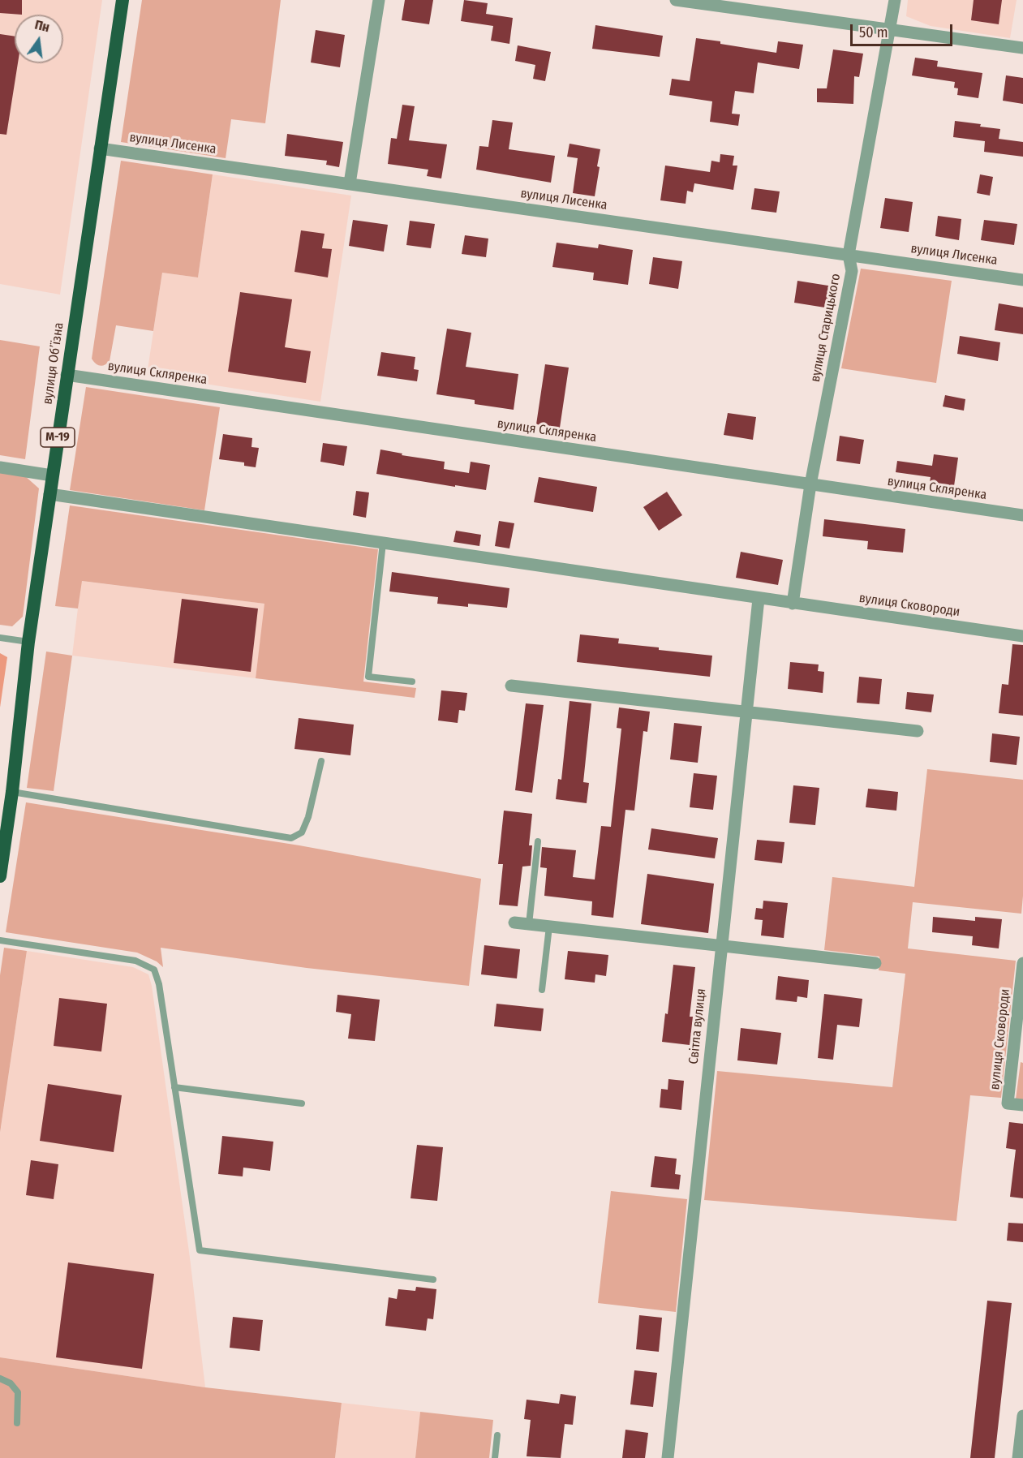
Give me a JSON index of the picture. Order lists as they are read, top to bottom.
{
  "streets": {
    "highway": ["вулиця Об’їзна", "М-19"],
    "street": [
      "вулиця Лисенка",
      "вулиця Старицького",
      "вулиця Скляренка",
      "вулиця Сковороди",
      "Світла вулиця"
    ]
  },
  "crossings": [
    ["вулиця Лисенка", "вулиця Старицького"],
    ["вулиця Лисенка", "вулиця Об’їзна"],
    ["вулиця Старицького", "вулиця Скляренка"],
    ["вулиця Старицького", "вулиця Сковороди"],
    ["вулиця Об’їзна", "вулиця Скляренка"],
    ["вулиця Об’їзна", "вулиця Сковороди"],
    ["вулиця Сковороди", "Світла вулиця"]
  ],
  "scale_bar": "50 m",
  "north": "top"
}
